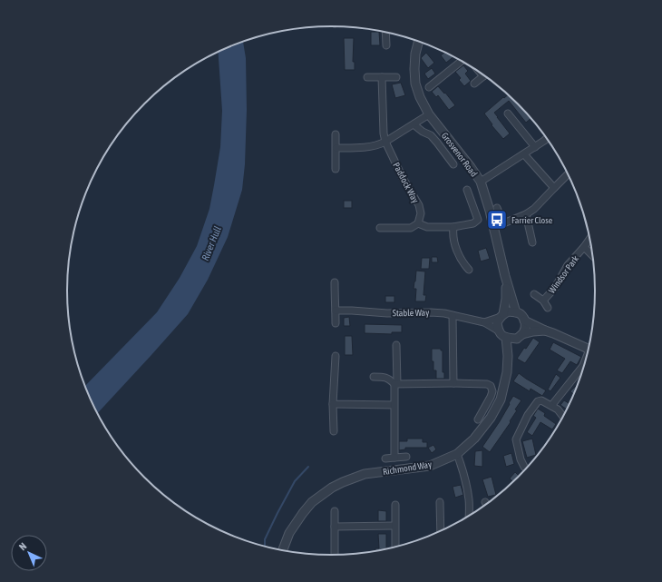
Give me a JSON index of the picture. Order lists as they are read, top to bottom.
{
  "streets": {
    "street": [
      "Grosvenor Road",
      "Paddock Way",
      "Windsor Park",
      "Stable Way",
      "Richmond Way"
    ]
  },
  "crossings": [
    ["Grosvenor Road", "Stable Way"],
    ["Grosvenor Road", "Richmond Way"],
    ["Stable Way", "Richmond Way"]
  ],
  "water": ["River Hull"],
  "places": {
    "bus stop": ["Farrier Close"]
  },
  "north": "top left"
}
